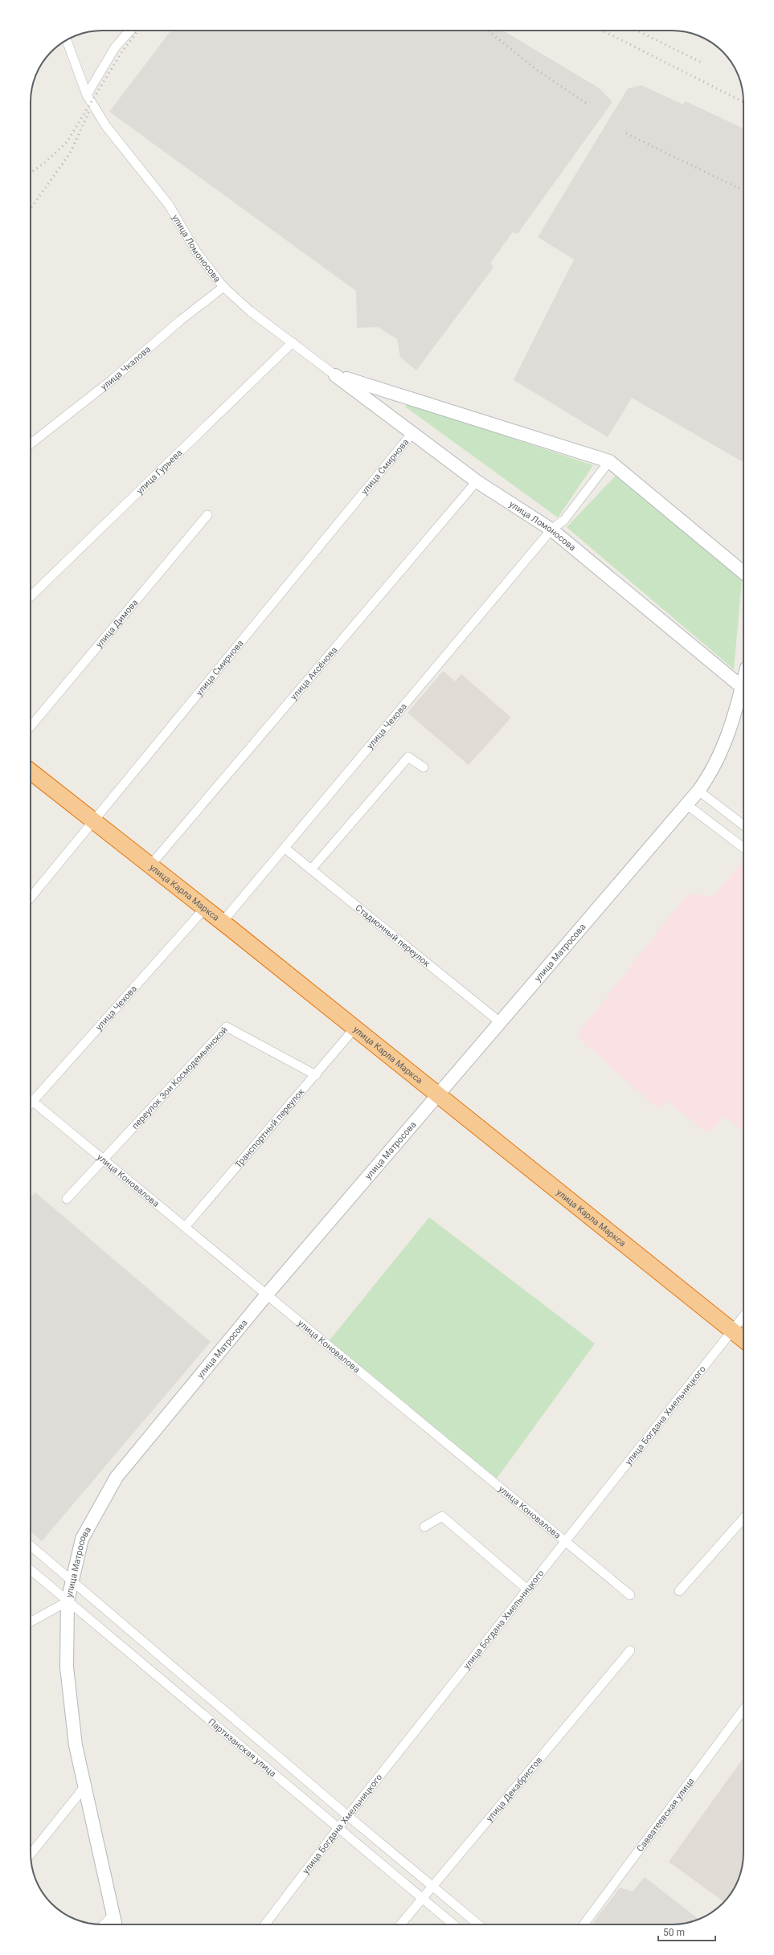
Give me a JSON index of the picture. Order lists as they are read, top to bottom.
{
  "streets": {
    "highway": ["улица Карла Маркса"],
    "street": [
      "улица Ломоносова",
      "улица Чкалова",
      "улица Смирнова",
      "улица Гурьева",
      "улица Димова",
      "улица Аксёнова",
      "улица Чехова",
      "Стадионный переулок",
      "улица Матросова",
      "переулок Зои Космодемьянской",
      "Транспортный переулок",
      "улица Коновалова",
      "улица Богдана Хмельницкого",
      "Партизанская улица",
      "улица Декабристов",
      "Савватеевская улица"
    ]
  },
  "crossings": [
    ["улица Ломоносова", "улица Чкалова"],
    ["улица Ломоносова", "улица Смирнова"],
    ["улица Ломоносова", "улица Гурьева"],
    ["улица Ломоносова", "улица Аксёнова"],
    ["улица Ломоносова", "улица Чехова"],
    ["улица Смирнова", "улица Карла Маркса"],
    ["улица Аксёнова", "улица Карла Маркса"],
    ["улица Чехова", "улица Карла Маркса"],
    ["улица Чехова", "Стадионный переулок"],
    ["улица Карла Маркса", "улица Матросова"],
    ["улица Карла Маркса", "Транспортный переулок"],
    ["улица Карла Маркса", "улица Богдана Хмельницкого"],
    ["Стадионный переулок", "улица Матросова"],
    ["улица Матросова", "улица Коновалова"],
    ["улица Матросова", "Партизанская улица"],
    ["переулок Зои Космодемьянской", "Транспортный переулок"],
    ["переулок Зои Космодемьянской", "улица Коновалова"],
    ["Транспортный переулок", "улица Коновалова"],
    ["улица Коновалова", "улица Богдана Хмельницкого"],
    ["улица Богдана Хмельницкого", "Партизанская улица"],
    ["Партизанская улица", "улица Декабристов"]
  ],
  "scale_bar": "50 m"
}
